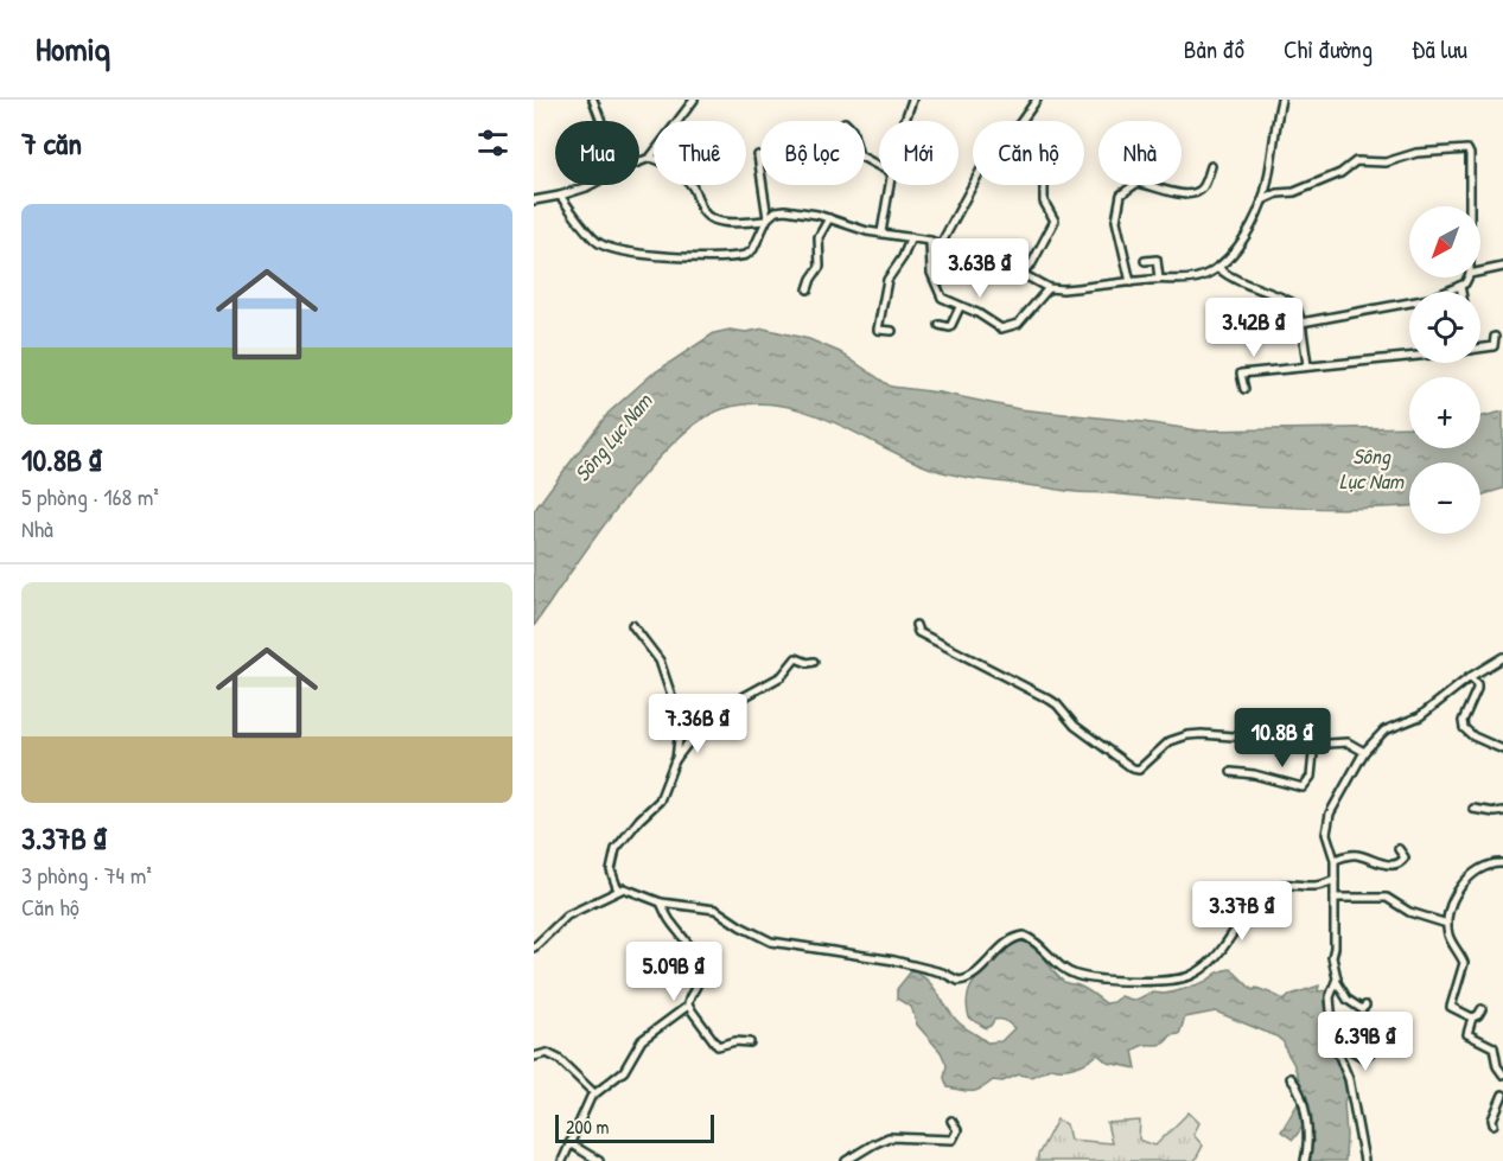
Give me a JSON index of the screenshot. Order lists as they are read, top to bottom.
{
  "water": ["Sông Lục Nam"],
  "scale_bar": "200 m",
  "north": "bottom left",
  "page": {
    "header": "Homiq",
    "nav": ["Bản đồ", "Chỉ đường", "Đã lưu"],
    "heading": "7 căn",
    "chip": [
      "Mua",
      "Thuê",
      "Bộ lọc",
      "Mới",
      "Căn hộ",
      "Nhà"
    ],
    "list": [
      {
        "name": "10.8B ₫",
        "note": "5 phòng · 168 m² · Nhà"
      },
      {
        "name": "3.37B ₫",
        "note": "3 phòng · 74 m² · Căn hộ"
      }
    ],
    "map_buttons": ["+", "−"],
    "price": [
      "3.63B ₫",
      "3.42B ₫",
      "7.36B ₫",
      "10.8B ₫",
      "3.37B ₫",
      "5.09B ₫",
      "6.39B ₫"
    ],
    "scale": "200 m"
  }
}
